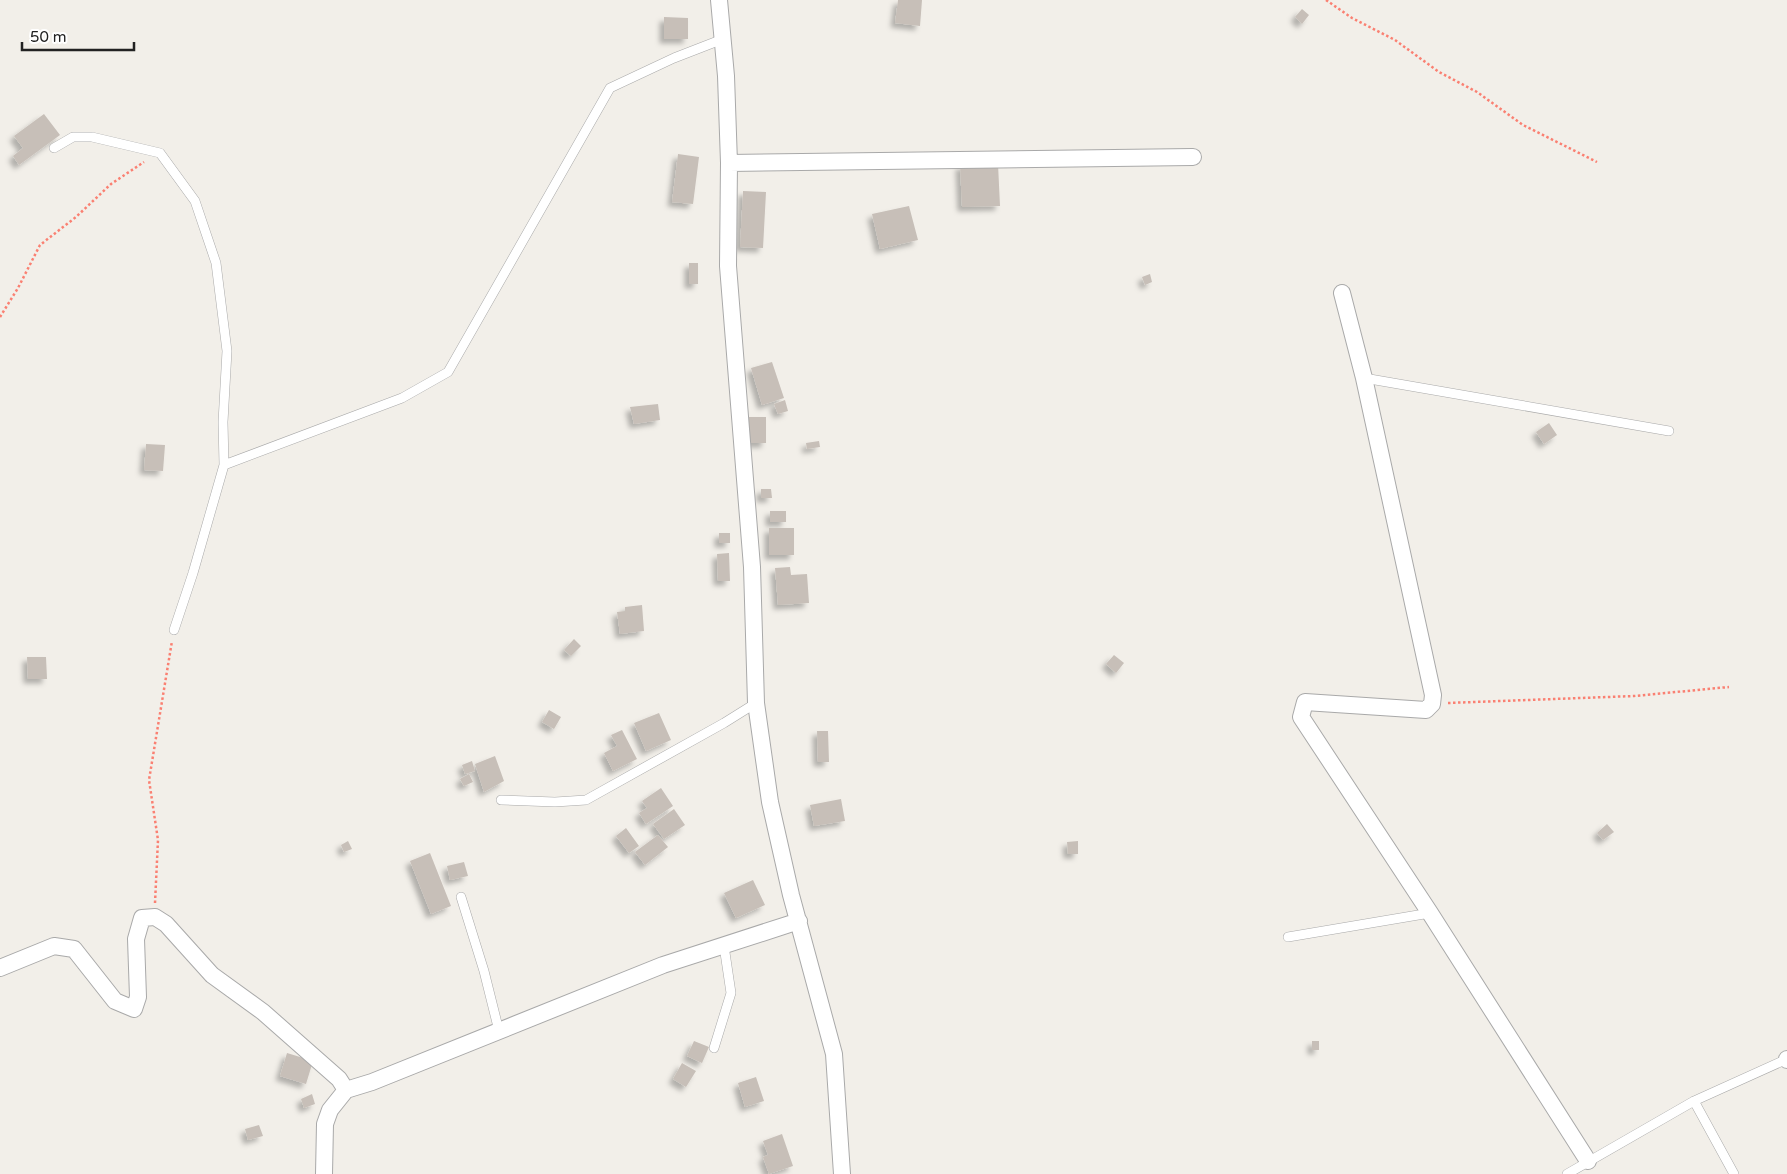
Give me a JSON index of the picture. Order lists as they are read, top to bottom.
{
  "scale_bar": "50 m"
}
